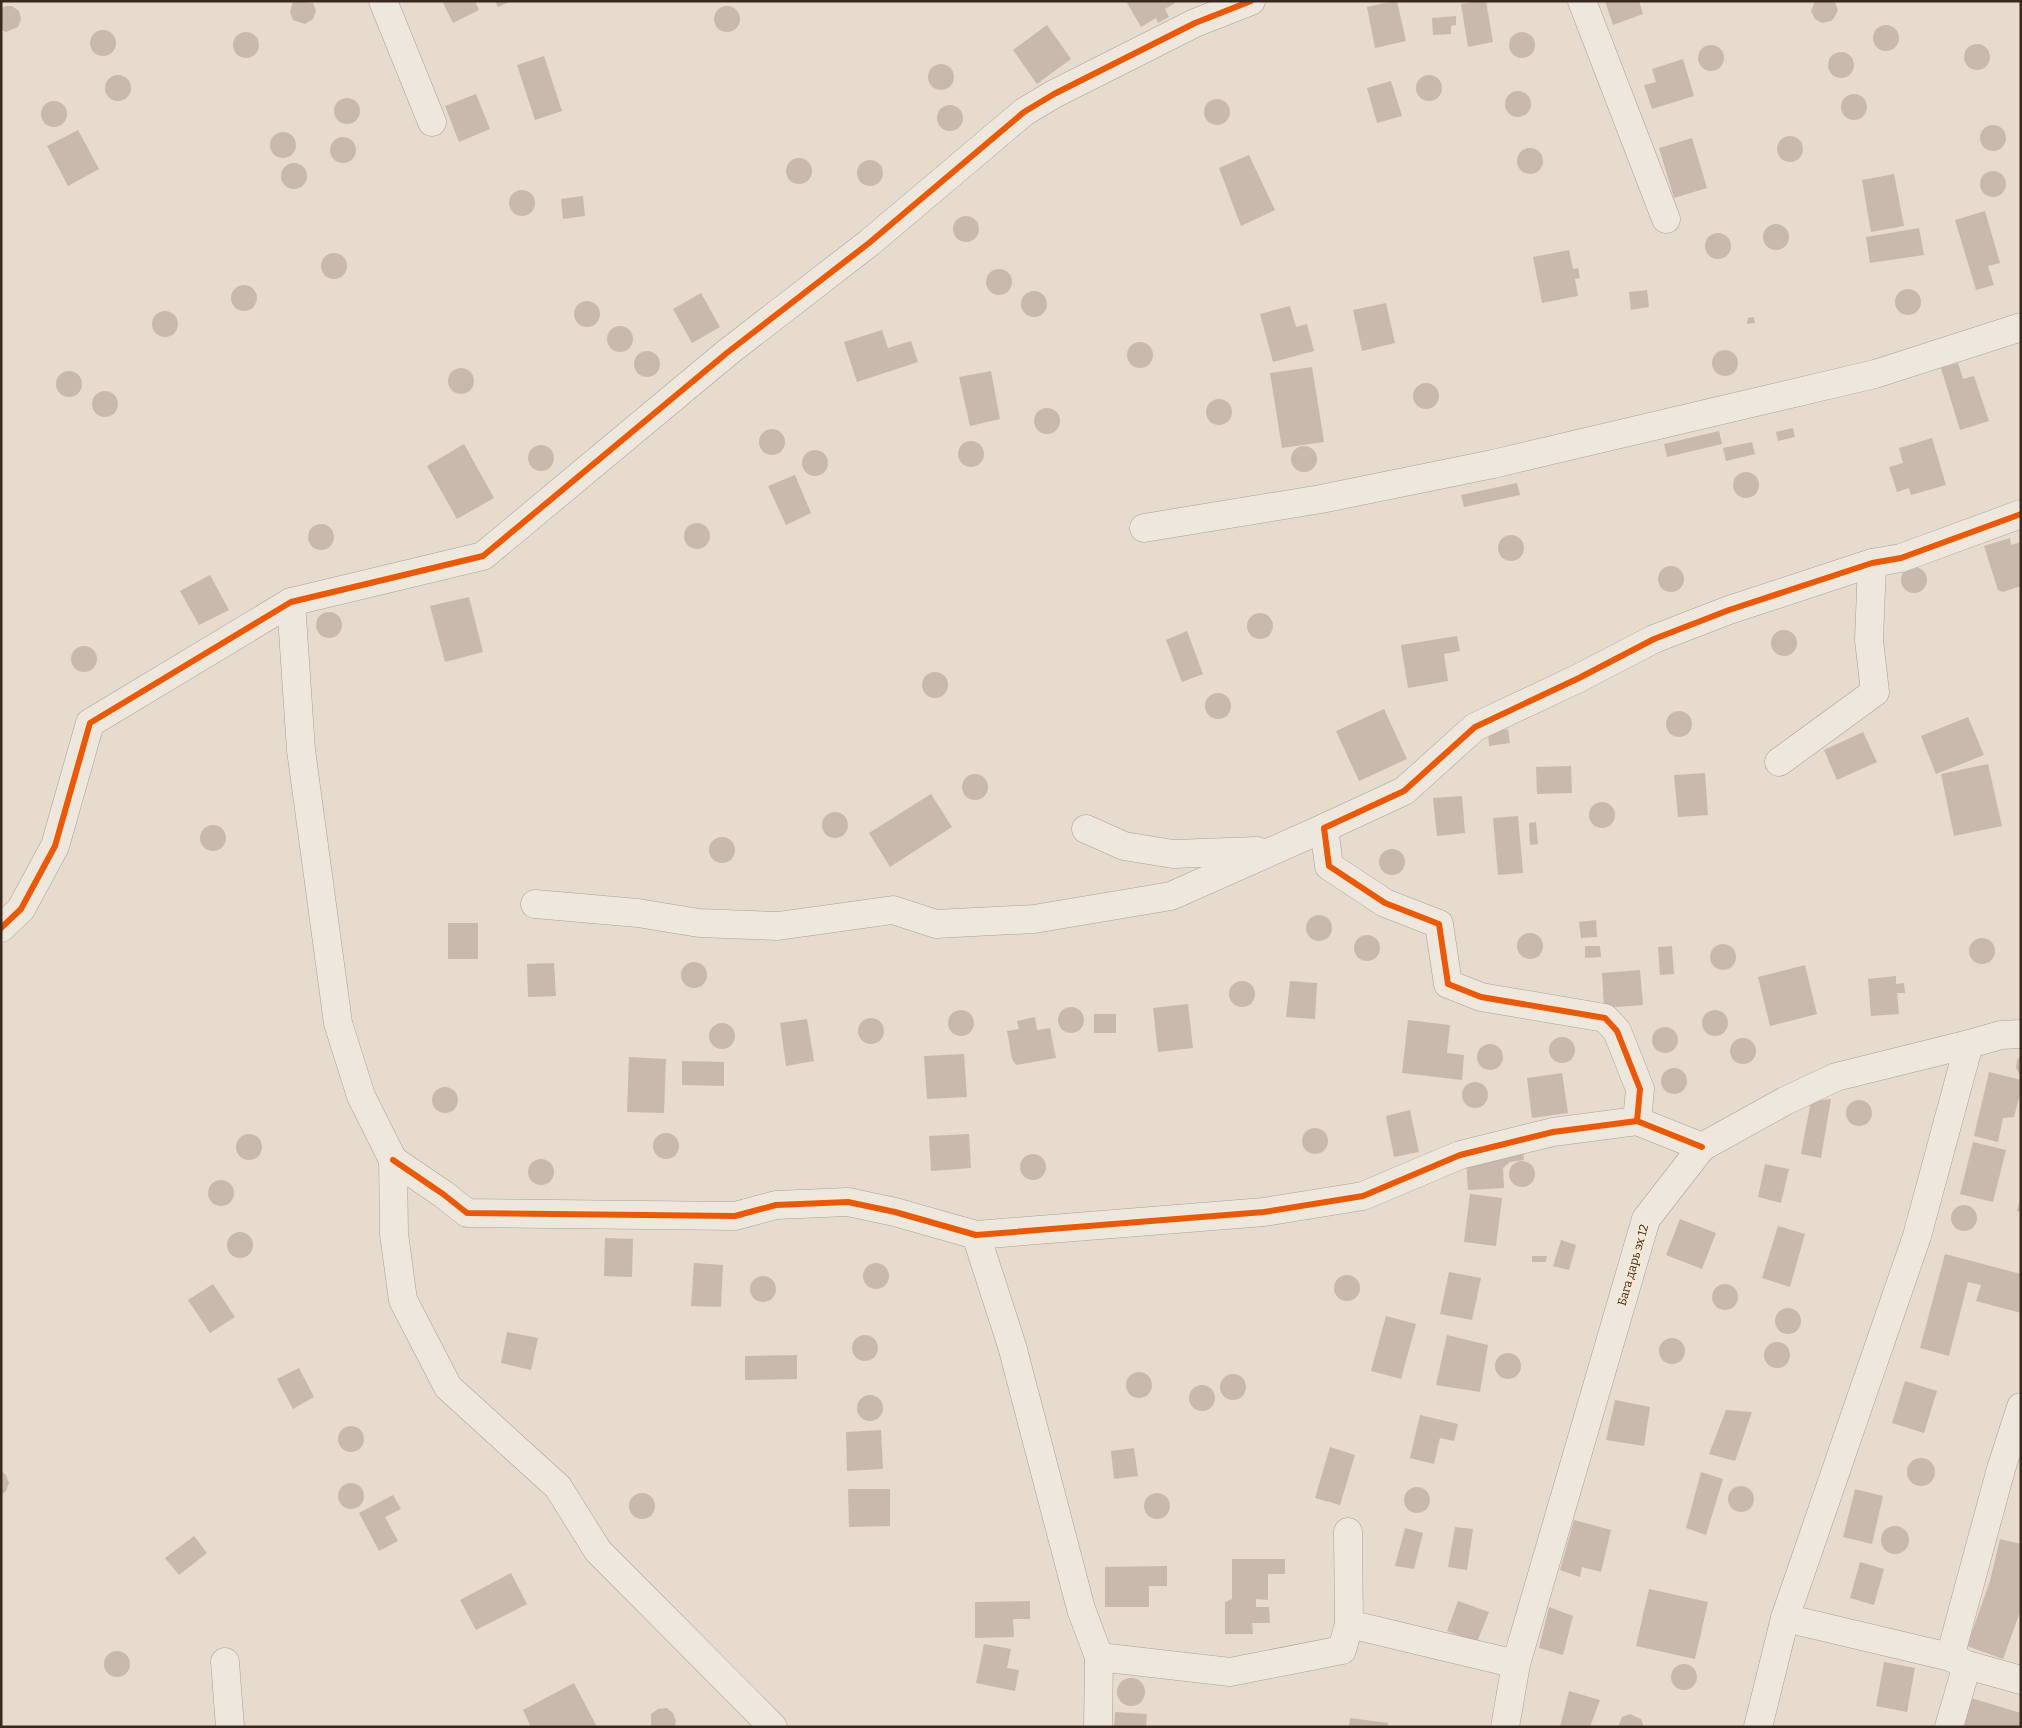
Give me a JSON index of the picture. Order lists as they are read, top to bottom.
{
  "streets": {
    "street": ["Бага дарь эх 12"]
  }
}
